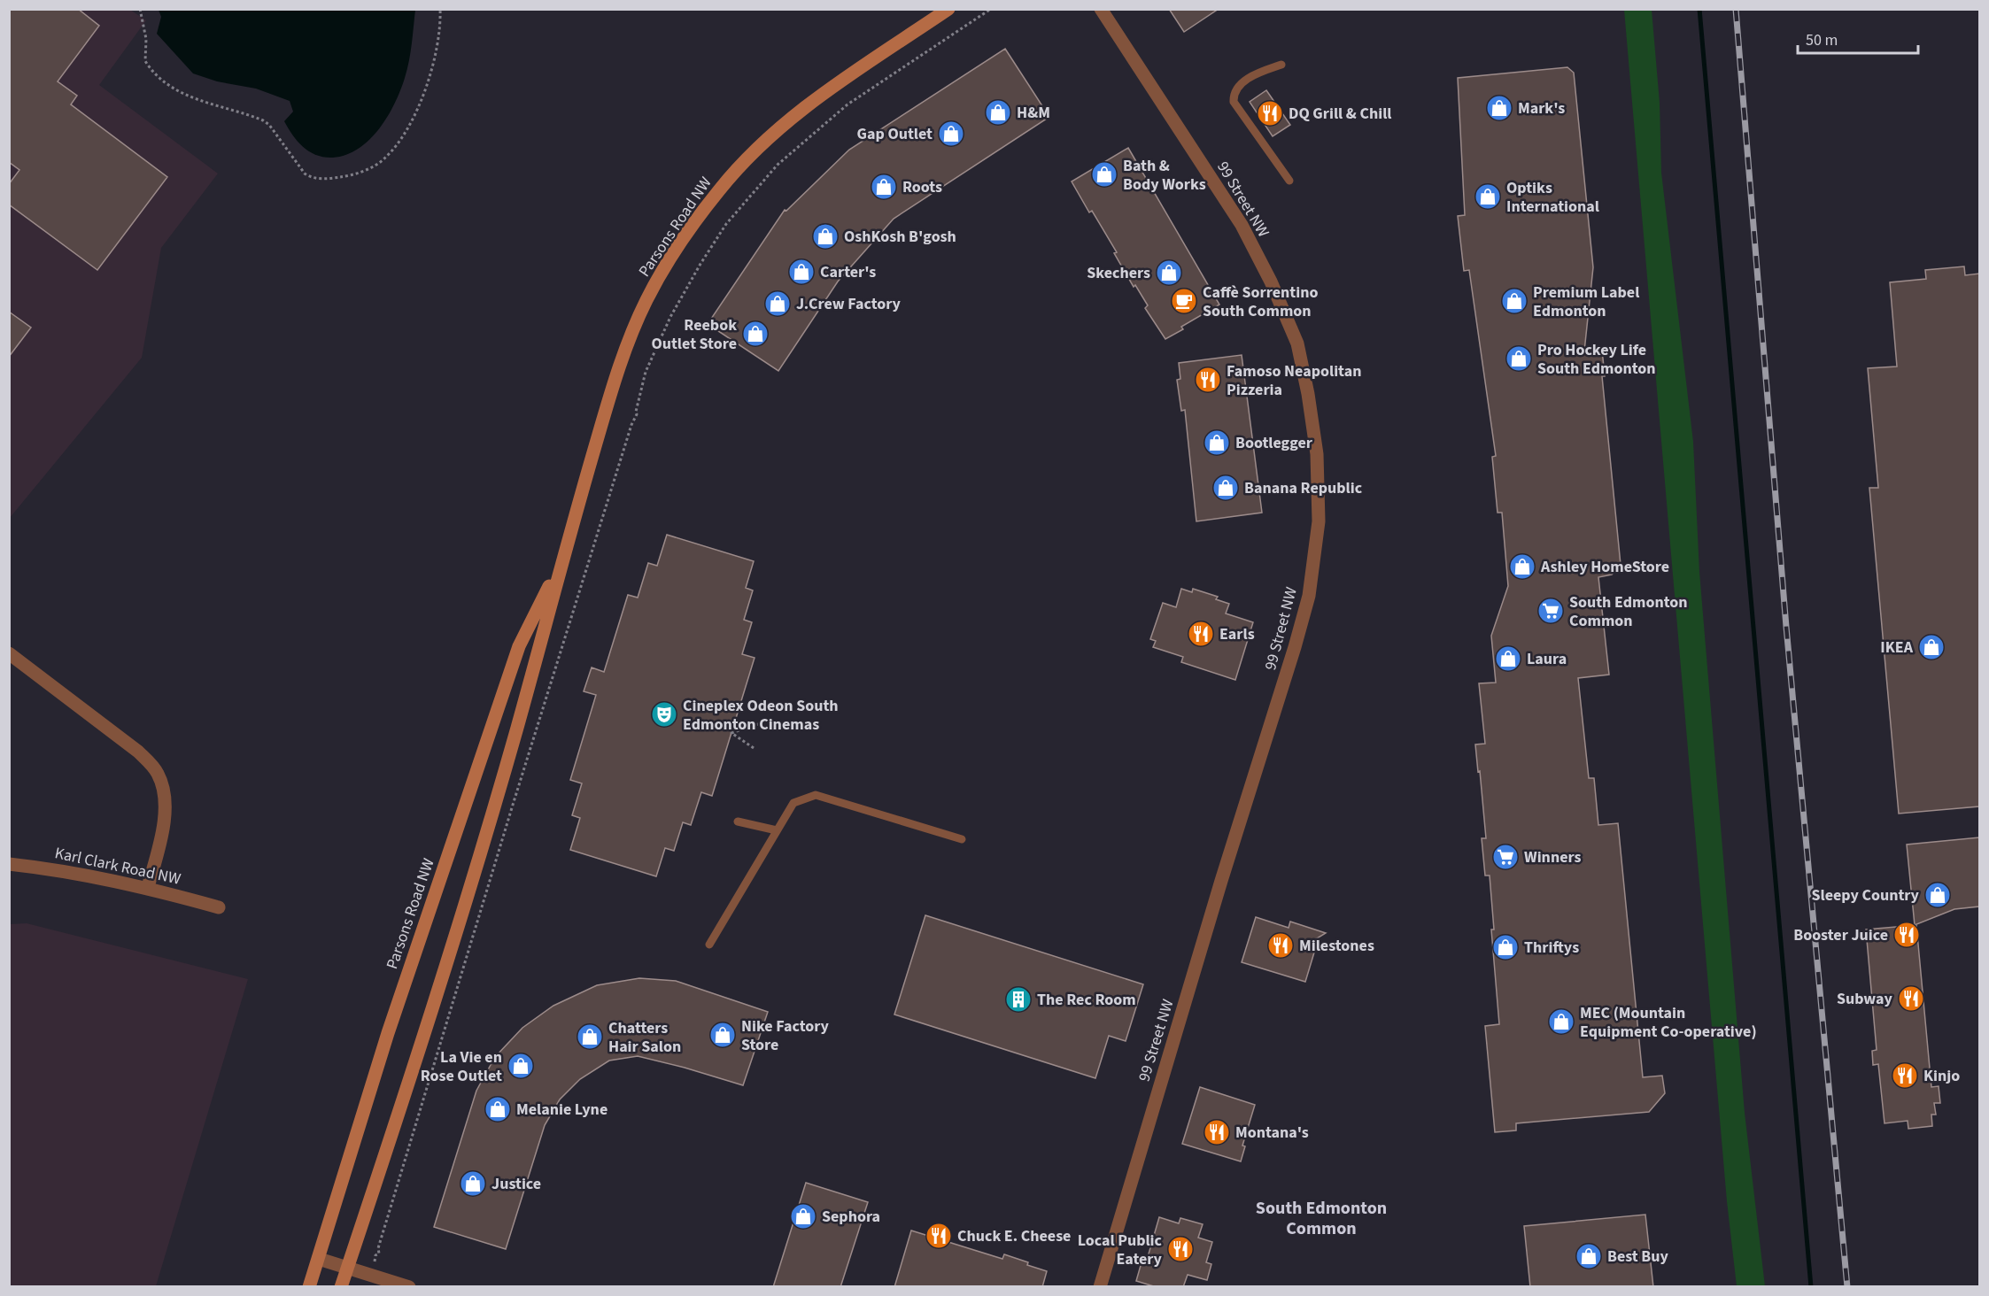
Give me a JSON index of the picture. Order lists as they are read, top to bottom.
{
  "streets": {
    "main road": ["Parsons Road NW"],
    "street": ["99 Street NW", "Karl Clark Road NW"]
  },
  "districts": ["South Edmonton Common"],
  "places": {
    "shop": [
      "Mark's",
      "H&M",
      "Gap Outlet",
      "Bath & Body Works",
      "Roots",
      "Optiks International",
      "OshKosh B'gosh",
      "Carter's",
      "Skechers",
      "Premium Label Edmonton",
      "J.Crew Factory",
      "Reebok Outlet Store",
      "Pro Hockey Life South Edmonton",
      "Bootlegger",
      "Banana Republic",
      "Ashley HomeStore",
      "IKEA",
      "Laura",
      "Sleepy Country",
      "Thriftys",
      "MEC (Mountain Equipment Co-operative)",
      "Nike Factory Store",
      "Chatters Hair Salon",
      "La Vie en Rose Outlet",
      "Melanie Lyne",
      "Justice",
      "Sephora",
      "Best Buy"
    ],
    "restaurant": [
      "DQ Grill & Chill",
      "Famoso Neapolitan Pizzeria",
      "Earls",
      "Booster Juice",
      "Milestones",
      "Subway",
      "Kinjo",
      "Montana's",
      "Chuck E. Cheese",
      "Local Public Eatery"
    ],
    "cafe": ["Caffè Sorrentino South Common"],
    "supermarket": ["South Edmonton Common", "Winners"],
    "theatre": ["Cineplex Odeon South Edmonton Cinemas"],
    "building": ["The Rec Room"]
  },
  "scale_bar": "50 m"
}
